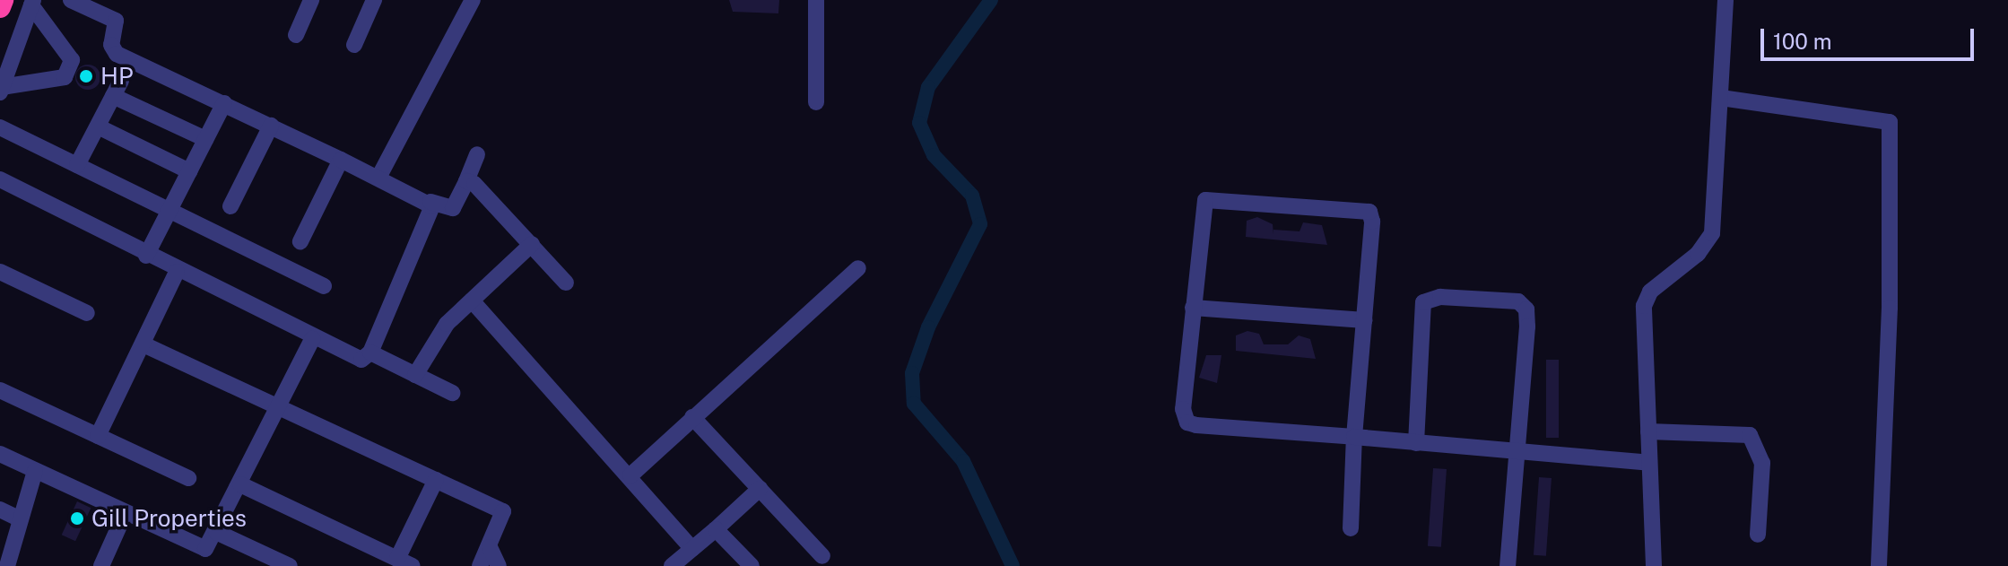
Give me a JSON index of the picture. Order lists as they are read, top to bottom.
{
  "places": ["HP", "Gill Properties"],
  "scale_bar": "100 m"
}
